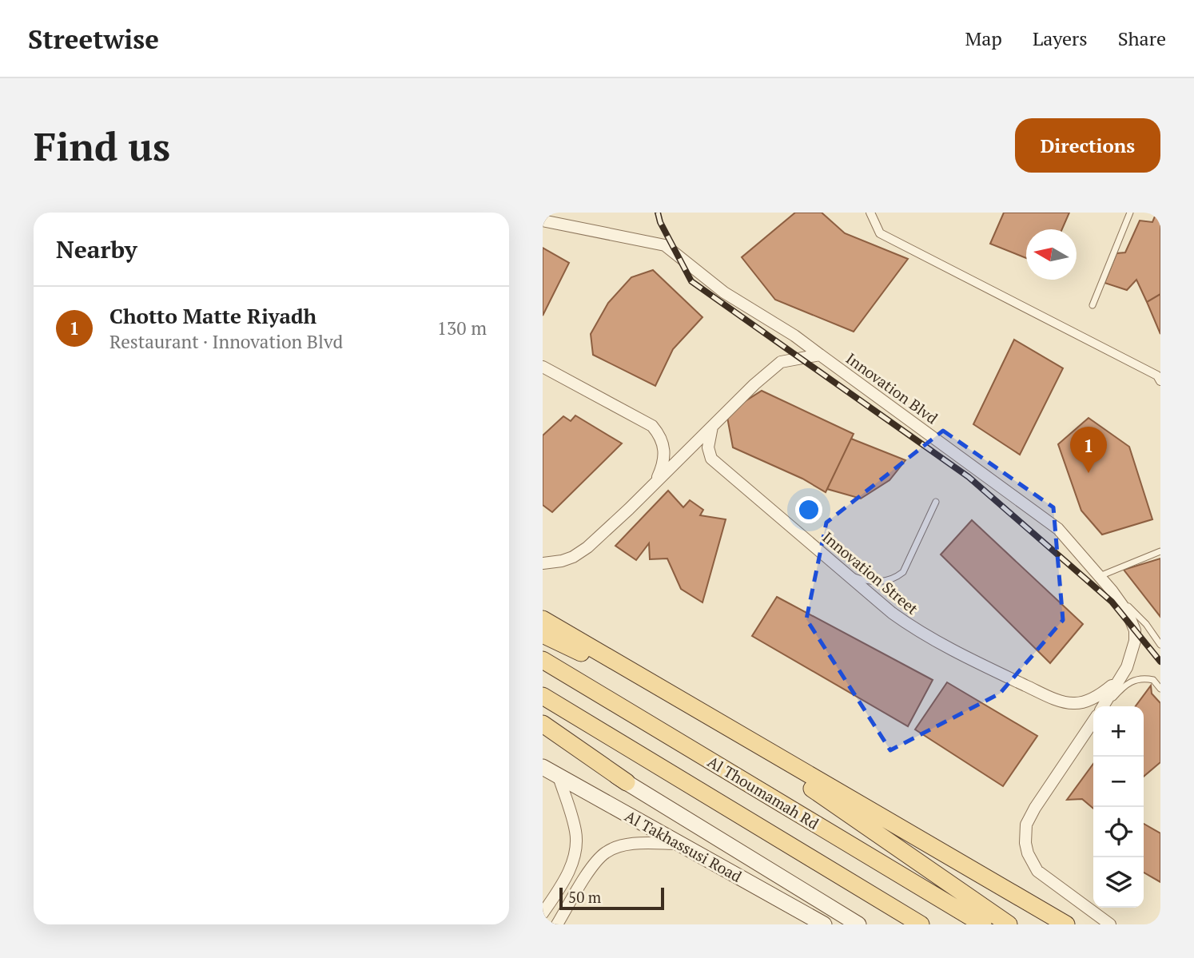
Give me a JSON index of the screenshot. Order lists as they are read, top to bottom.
{
  "streets": {
    "main road": ["Al Thoumamah Rd", "Al Takhassusi Road"],
    "street": ["Innovation Blvd", "Innovation Street"]
  },
  "crossings": [
    ["Innovation Blvd", "Innovation Street"]
  ],
  "scale_bar": "50 m",
  "north": "left",
  "page": {
    "header": "Streetwise",
    "nav": ["Map", "Layers", "Share"],
    "buttons": "Directions",
    "title": "Find us",
    "heading": "Nearby",
    "list": [
      {
        "mark": "1",
        "name": "Chotto Matte Riyadh",
        "note": "Restaurant · Innovation Blvd",
        "value": "130 m"
      }
    ],
    "pins": "1",
    "map_buttons": ["+", "−"],
    "scale": "50 m"
  }
}
